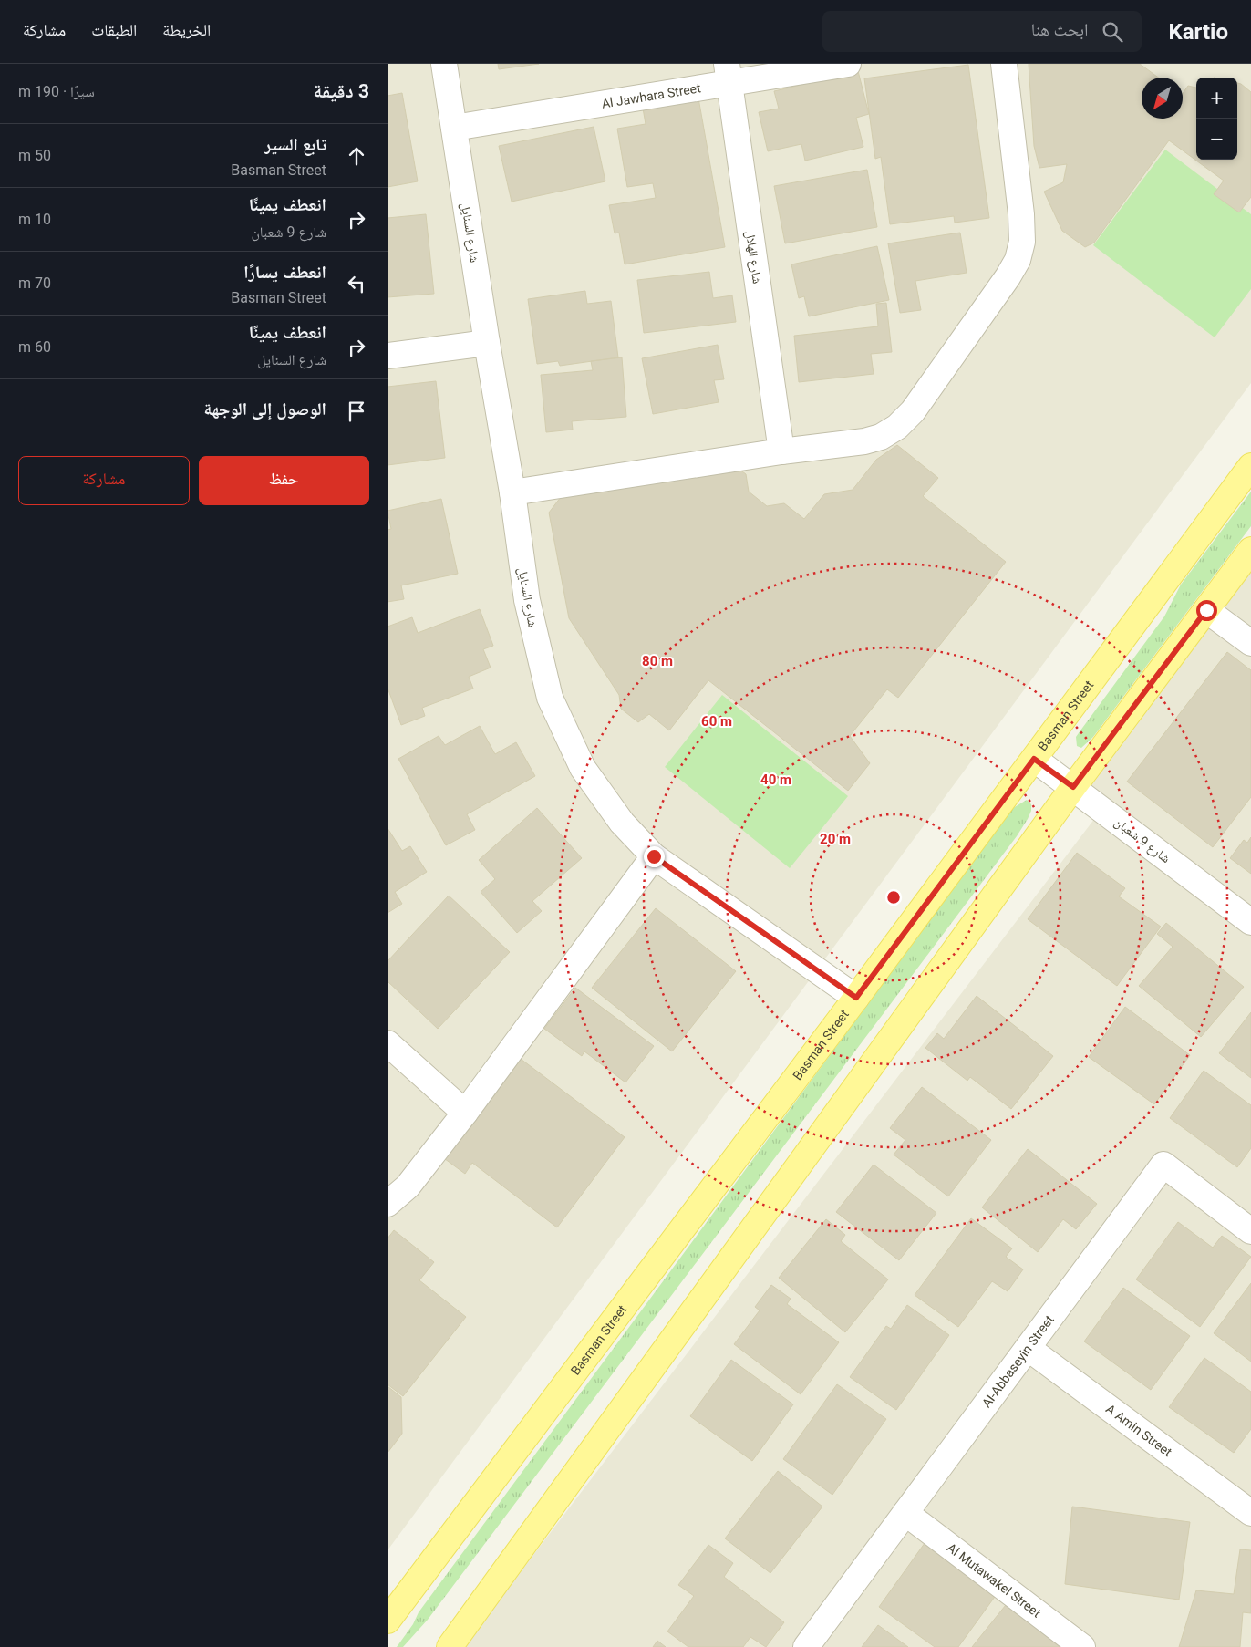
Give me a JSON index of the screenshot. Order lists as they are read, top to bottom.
{
  "streets": {
    "main road": ["Basman Street"],
    "street": [
      "Al Jawhara Street",
      "شارع السنايل",
      "شارع الهلال",
      "شارع 9 شعبان",
      "Al-Abbaseyin Street",
      "A Amin Street",
      "Al Mutawakel Street"
    ]
  },
  "crossings": [
    ["Al Jawhara Street", "شارع السنايل"],
    ["Al Jawhara Street", "شارع الهلال"],
    ["شارع السنايل", "Basman Street"],
    ["Basman Street", "شارع 9 شعبان"],
    ["Al-Abbaseyin Street", "A Amin Street"],
    ["Al-Abbaseyin Street", "Al Mutawakel Street"]
  ],
  "north": "bottom left",
  "page": {
    "header": "Kartio",
    "search": "ابحث هنا",
    "nav": ["الخريطة", "الطبقات", "مشاركة"],
    "heading": ["3 دقيقة", "سيرًا · 190 m"],
    "map_buttons": ["+", "−"],
    "list": [
      ["تابع السير", "Basman Street", "50 m"],
      ["انعطف يمينًا", "شارع 9 شعبان", "10 m"],
      ["انعطف يسارًا", "Basman Street", "70 m"],
      ["انعطف يمينًا", "شارع السنايل", "60 m"],
      "الوصول إلى الوجهة"
    ],
    "buttons": ["حفظ", "مشاركة"]
  },
  "rings": [
    "80 m",
    "60 m",
    "40 m",
    "20 m"
  ]
}
